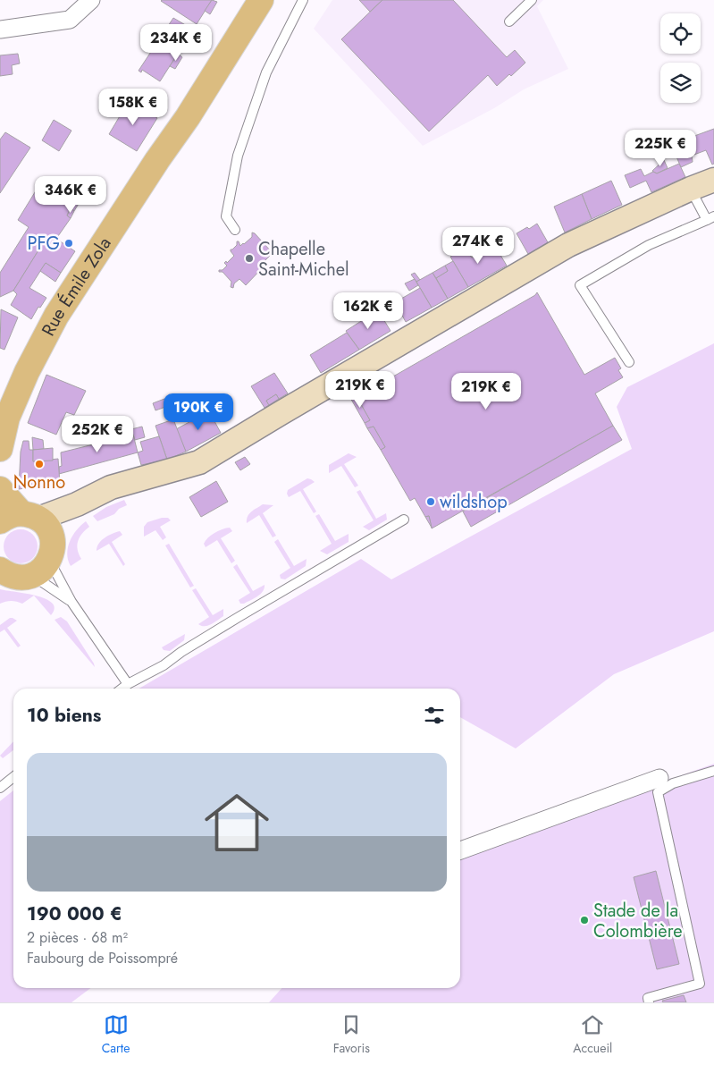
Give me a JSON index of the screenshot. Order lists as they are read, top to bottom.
{
  "streets": {
    "main road": ["Rue Émile Zola"]
  },
  "places": [
    "PFG",
    "Chapelle Saint-Michel",
    "Nonno",
    "wildshop",
    "Stade de la Colombière"
  ],
  "page": {
    "price": [
      "234K €",
      "158K €",
      "225K €",
      "346K €",
      "274K €",
      "162K €",
      "219K €",
      "219K €",
      "190K €",
      "252K €"
    ],
    "heading": "10 biens",
    "list": [
      {
        "name": "190 000 €",
        "note": "2 pièces · 68 m² · Faubourg de Poissompré"
      }
    ],
    "tabs": ["Carte", "Favoris", "Accueil"]
  }
}
